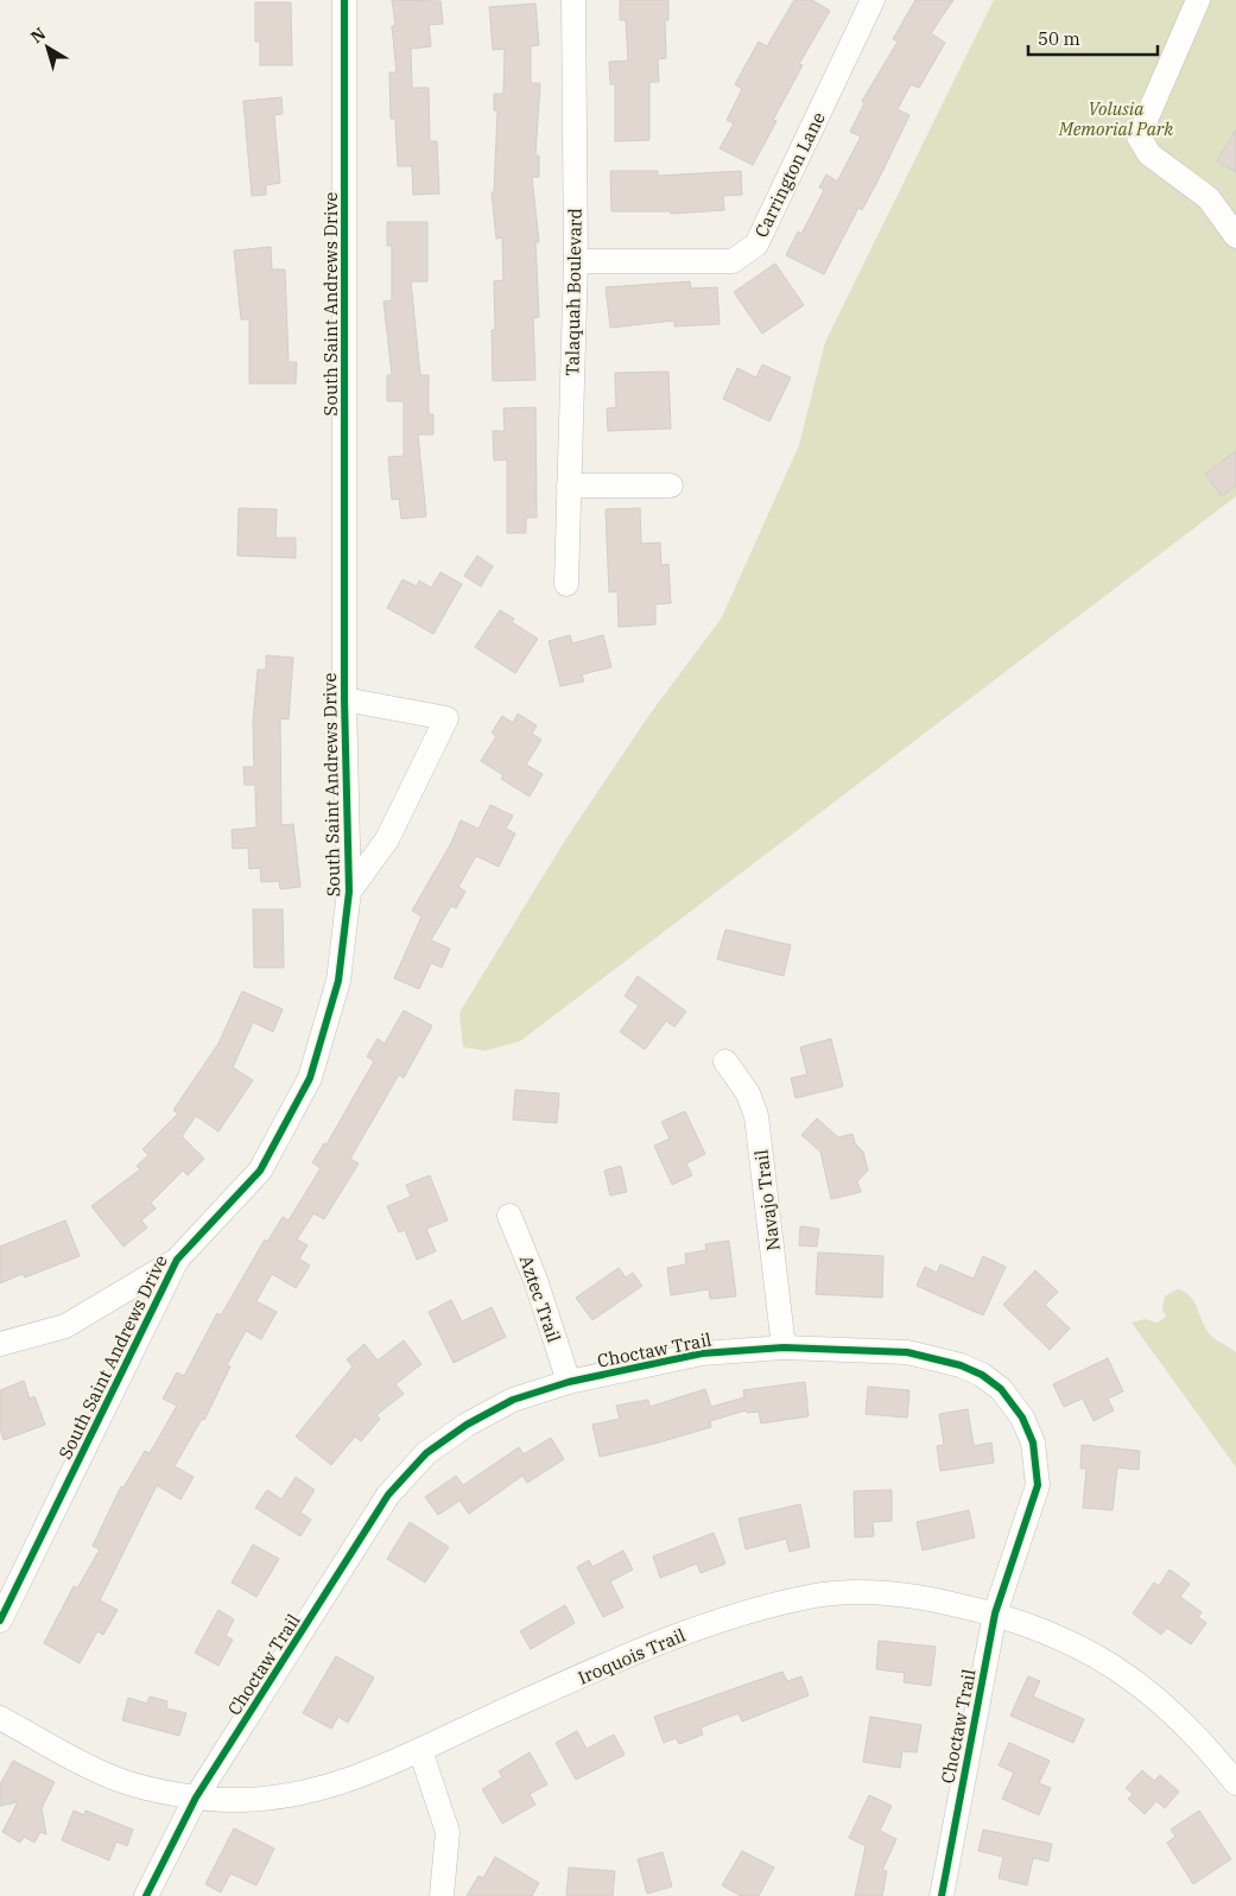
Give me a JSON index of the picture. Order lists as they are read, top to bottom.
{
  "streets": {
    "street": [
      "Carrington Lane",
      "Talaquah Boulevard",
      "South Saint Andrews Drive",
      "Navajo Trail",
      "Aztec Trail",
      "Choctaw Trail",
      "Iroquois Trail"
    ]
  },
  "crossings": [
    ["Carrington Lane", "Talaquah Boulevard"],
    ["Navajo Trail", "Choctaw Trail"],
    ["Aztec Trail", "Choctaw Trail"],
    ["Choctaw Trail", "Iroquois Trail"]
  ],
  "parks": ["Volusia Memorial Park"],
  "scale_bar": "50 m",
  "north": "top left"
}
